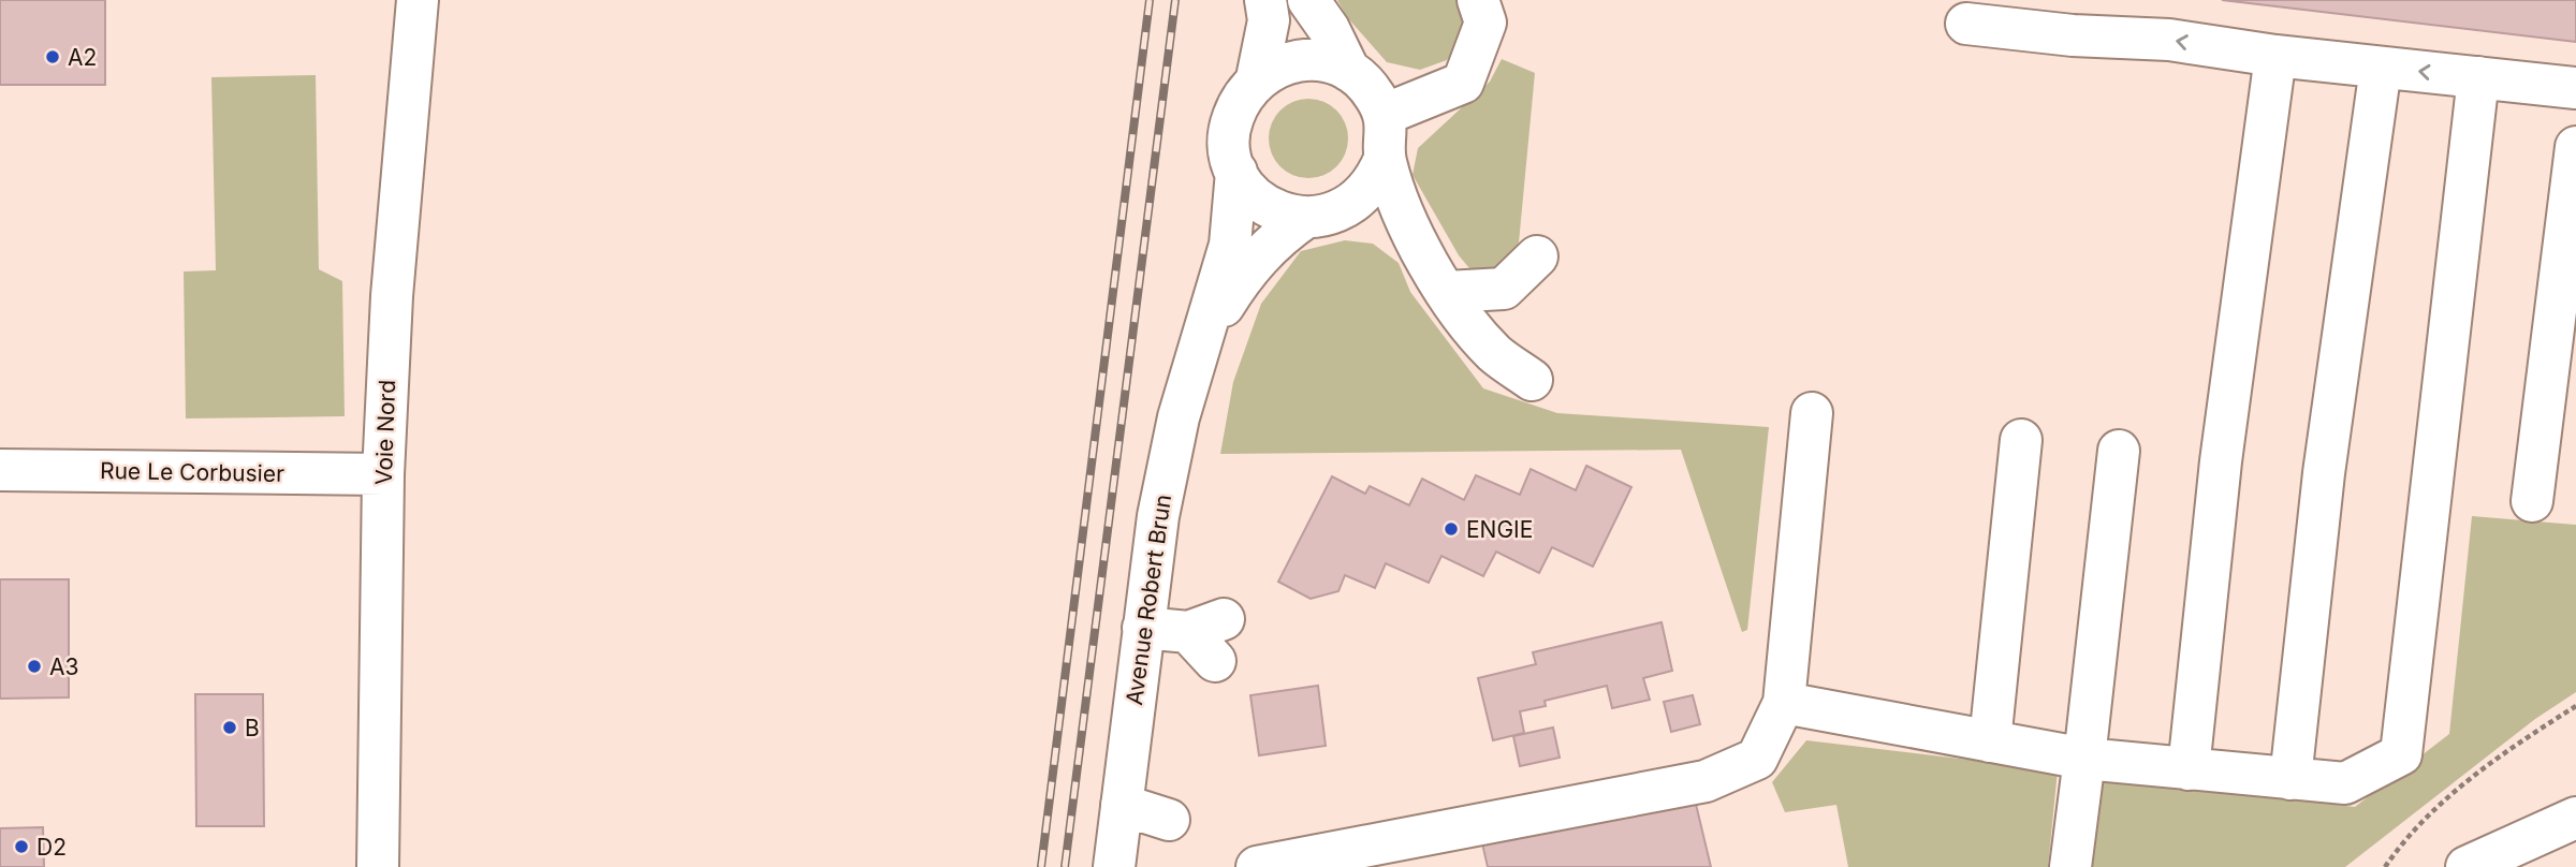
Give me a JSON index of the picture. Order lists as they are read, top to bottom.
{
  "streets": {
    "street": ["Voie Nord", "Rue Le Corbusier", "Avenue Robert Brun"]
  },
  "crossings": [
    ["Voie Nord", "Rue Le Corbusier"]
  ],
  "places": [
    "A2",
    "ENGIE",
    "A3",
    "B",
    "D2"
  ]
}
